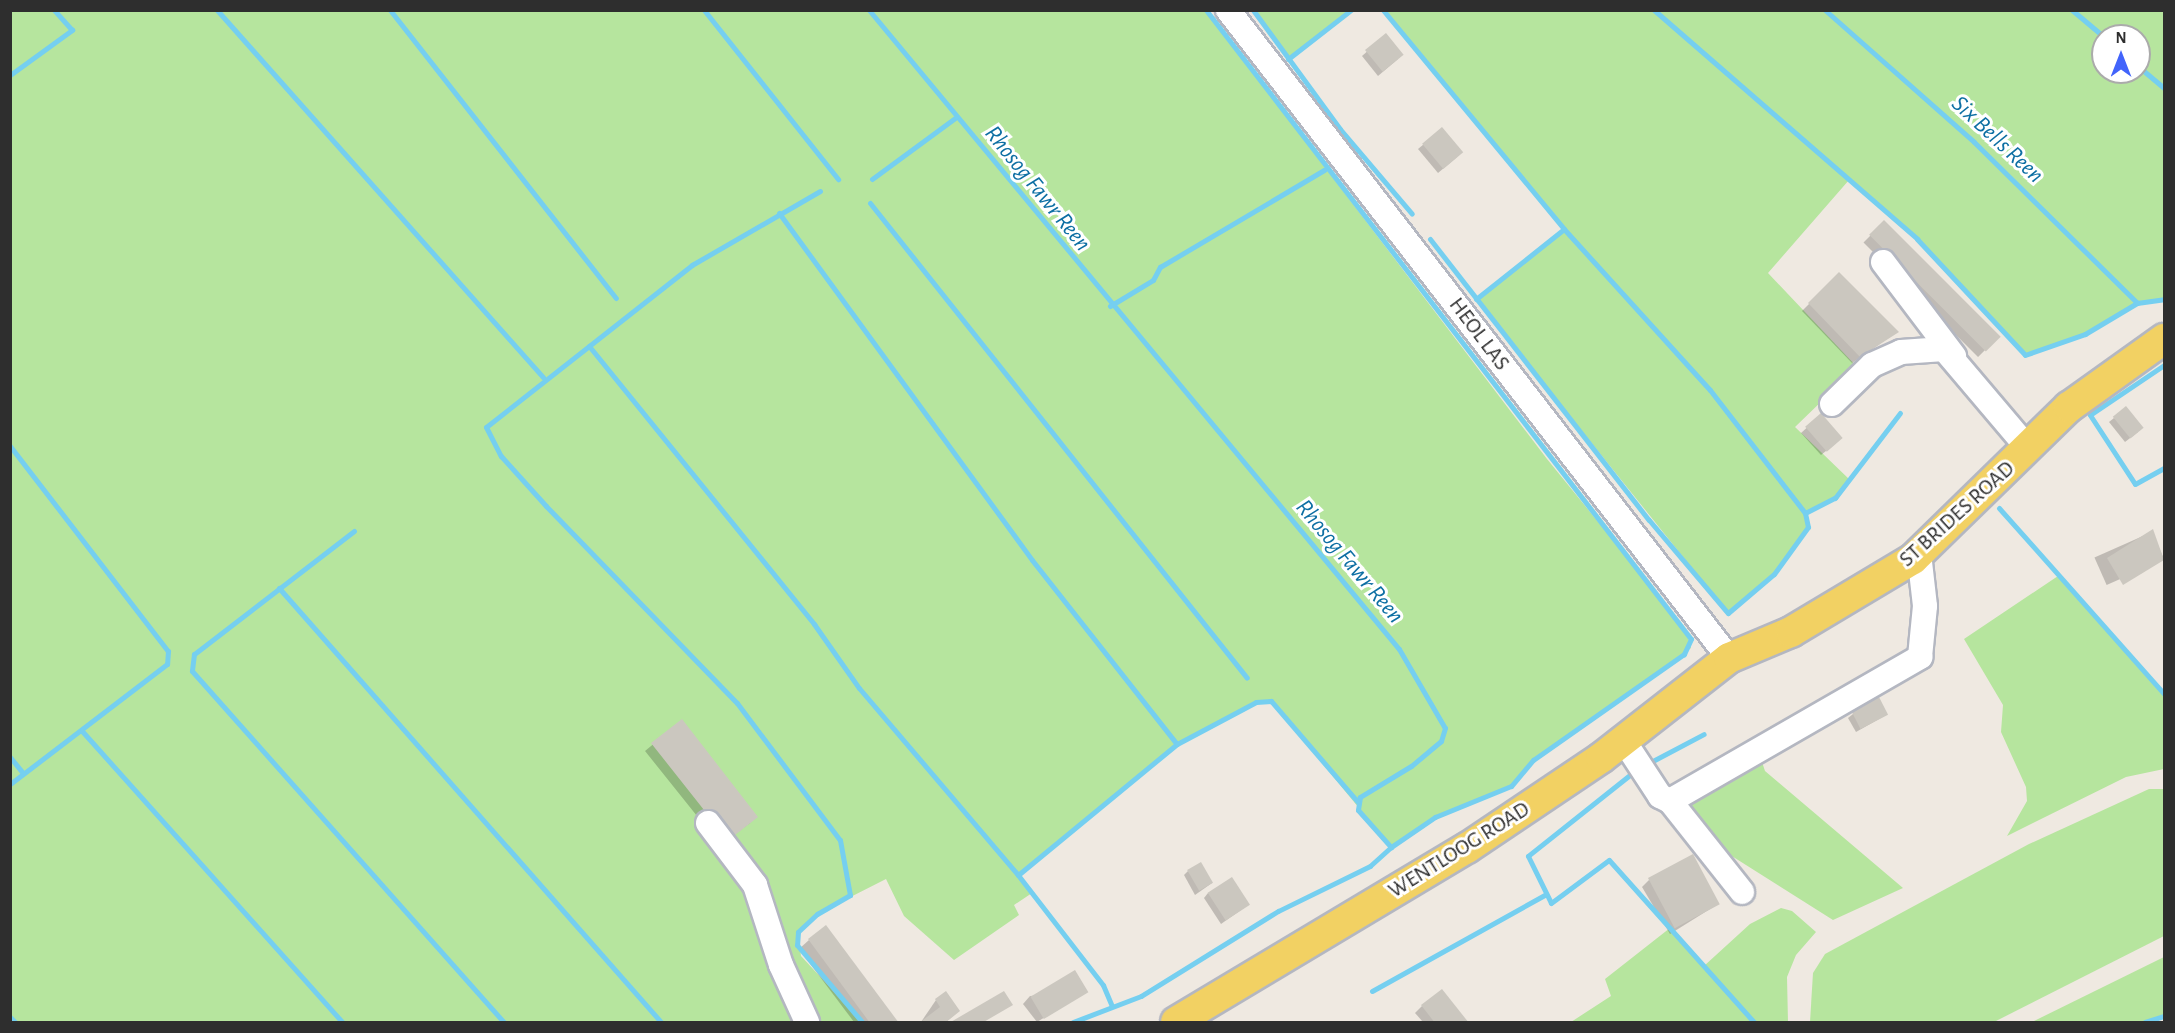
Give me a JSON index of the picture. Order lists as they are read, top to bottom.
{
  "streets": {
    "main road": ["ST BRIDES ROAD", "WENTLOOG ROAD"],
    "street": ["HEOL LAS"]
  },
  "crossings": [
    ["HEOL LAS", "ST BRIDES ROAD"],
    ["HEOL LAS", "WENTLOOG ROAD"],
    ["ST BRIDES ROAD", "WENTLOOG ROAD"]
  ],
  "water": ["Six Bells Reen", "Rhosog Fawr Reen"],
  "north": "top"
}
